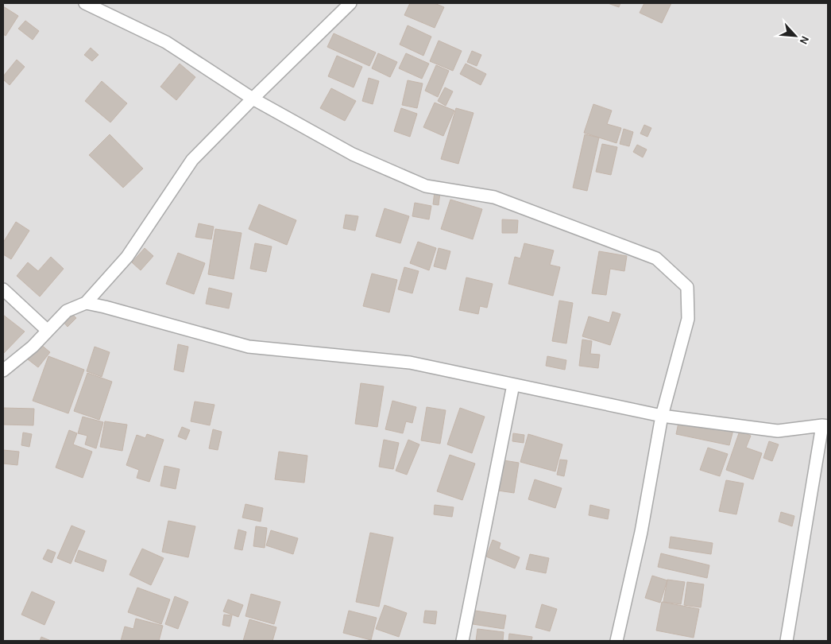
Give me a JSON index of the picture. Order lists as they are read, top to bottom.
{
  "north": "bottom right"
}
